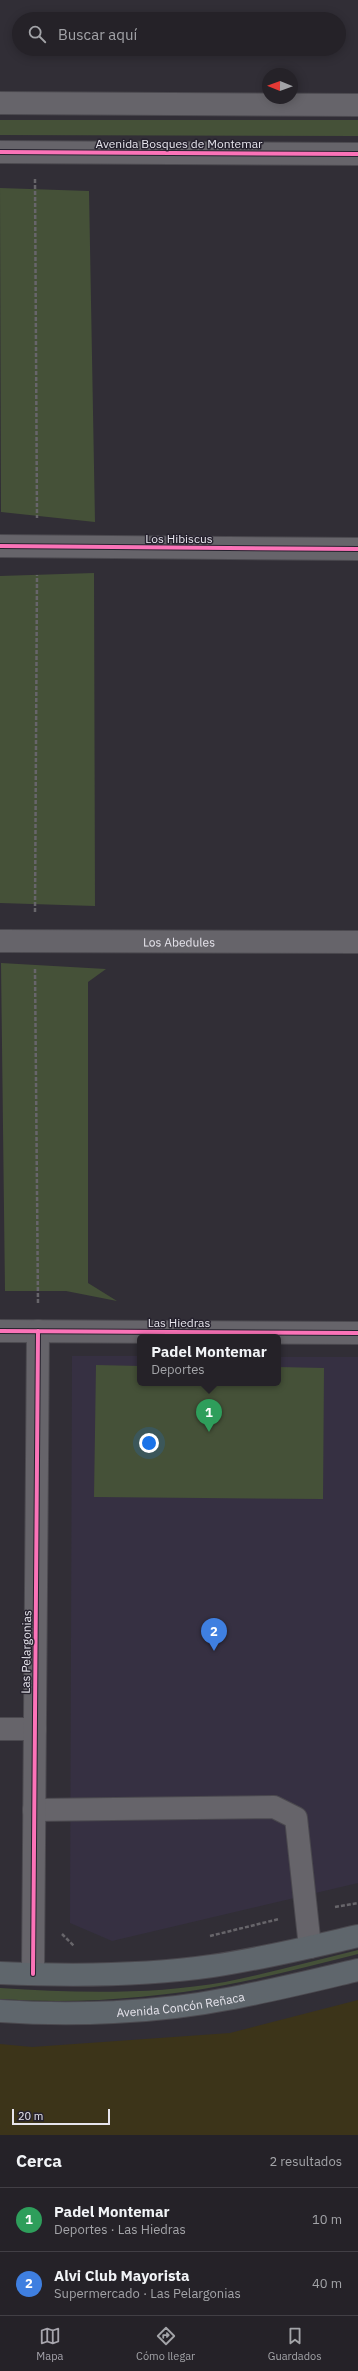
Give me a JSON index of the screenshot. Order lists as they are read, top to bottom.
{
  "streets": {
    "main road": ["Avenida Concón Reñaca"],
    "street": [
      "Avenida Bosques de Montemar",
      "Los Hibiscus",
      "Los Abedules",
      "Las Hiedras",
      "Las Pelargonias"
    ]
  },
  "crossings": [
    ["Las Hiedras", "Las Pelargonias"]
  ],
  "scale_bar": "20 m",
  "north": "left",
  "page": {
    "search": "Buscar aquí",
    "popup": ["Padel Montemar", "Deportes"],
    "pins": ["1", "2"],
    "scale": "20 m",
    "heading": ["Cerca", "2 resultados"],
    "list": [
      {
        "mark": "1",
        "name": "Padel Montemar",
        "note": "Deportes · Las Hiedras",
        "value": "10 m"
      },
      {
        "mark": "2",
        "name": "Alvi Club Mayorista",
        "note": "Supermercado · Las Pelargonias",
        "value": "40 m"
      }
    ],
    "nav": ["Mapa", "Cómo llegar", "Guardados"]
  }
}
